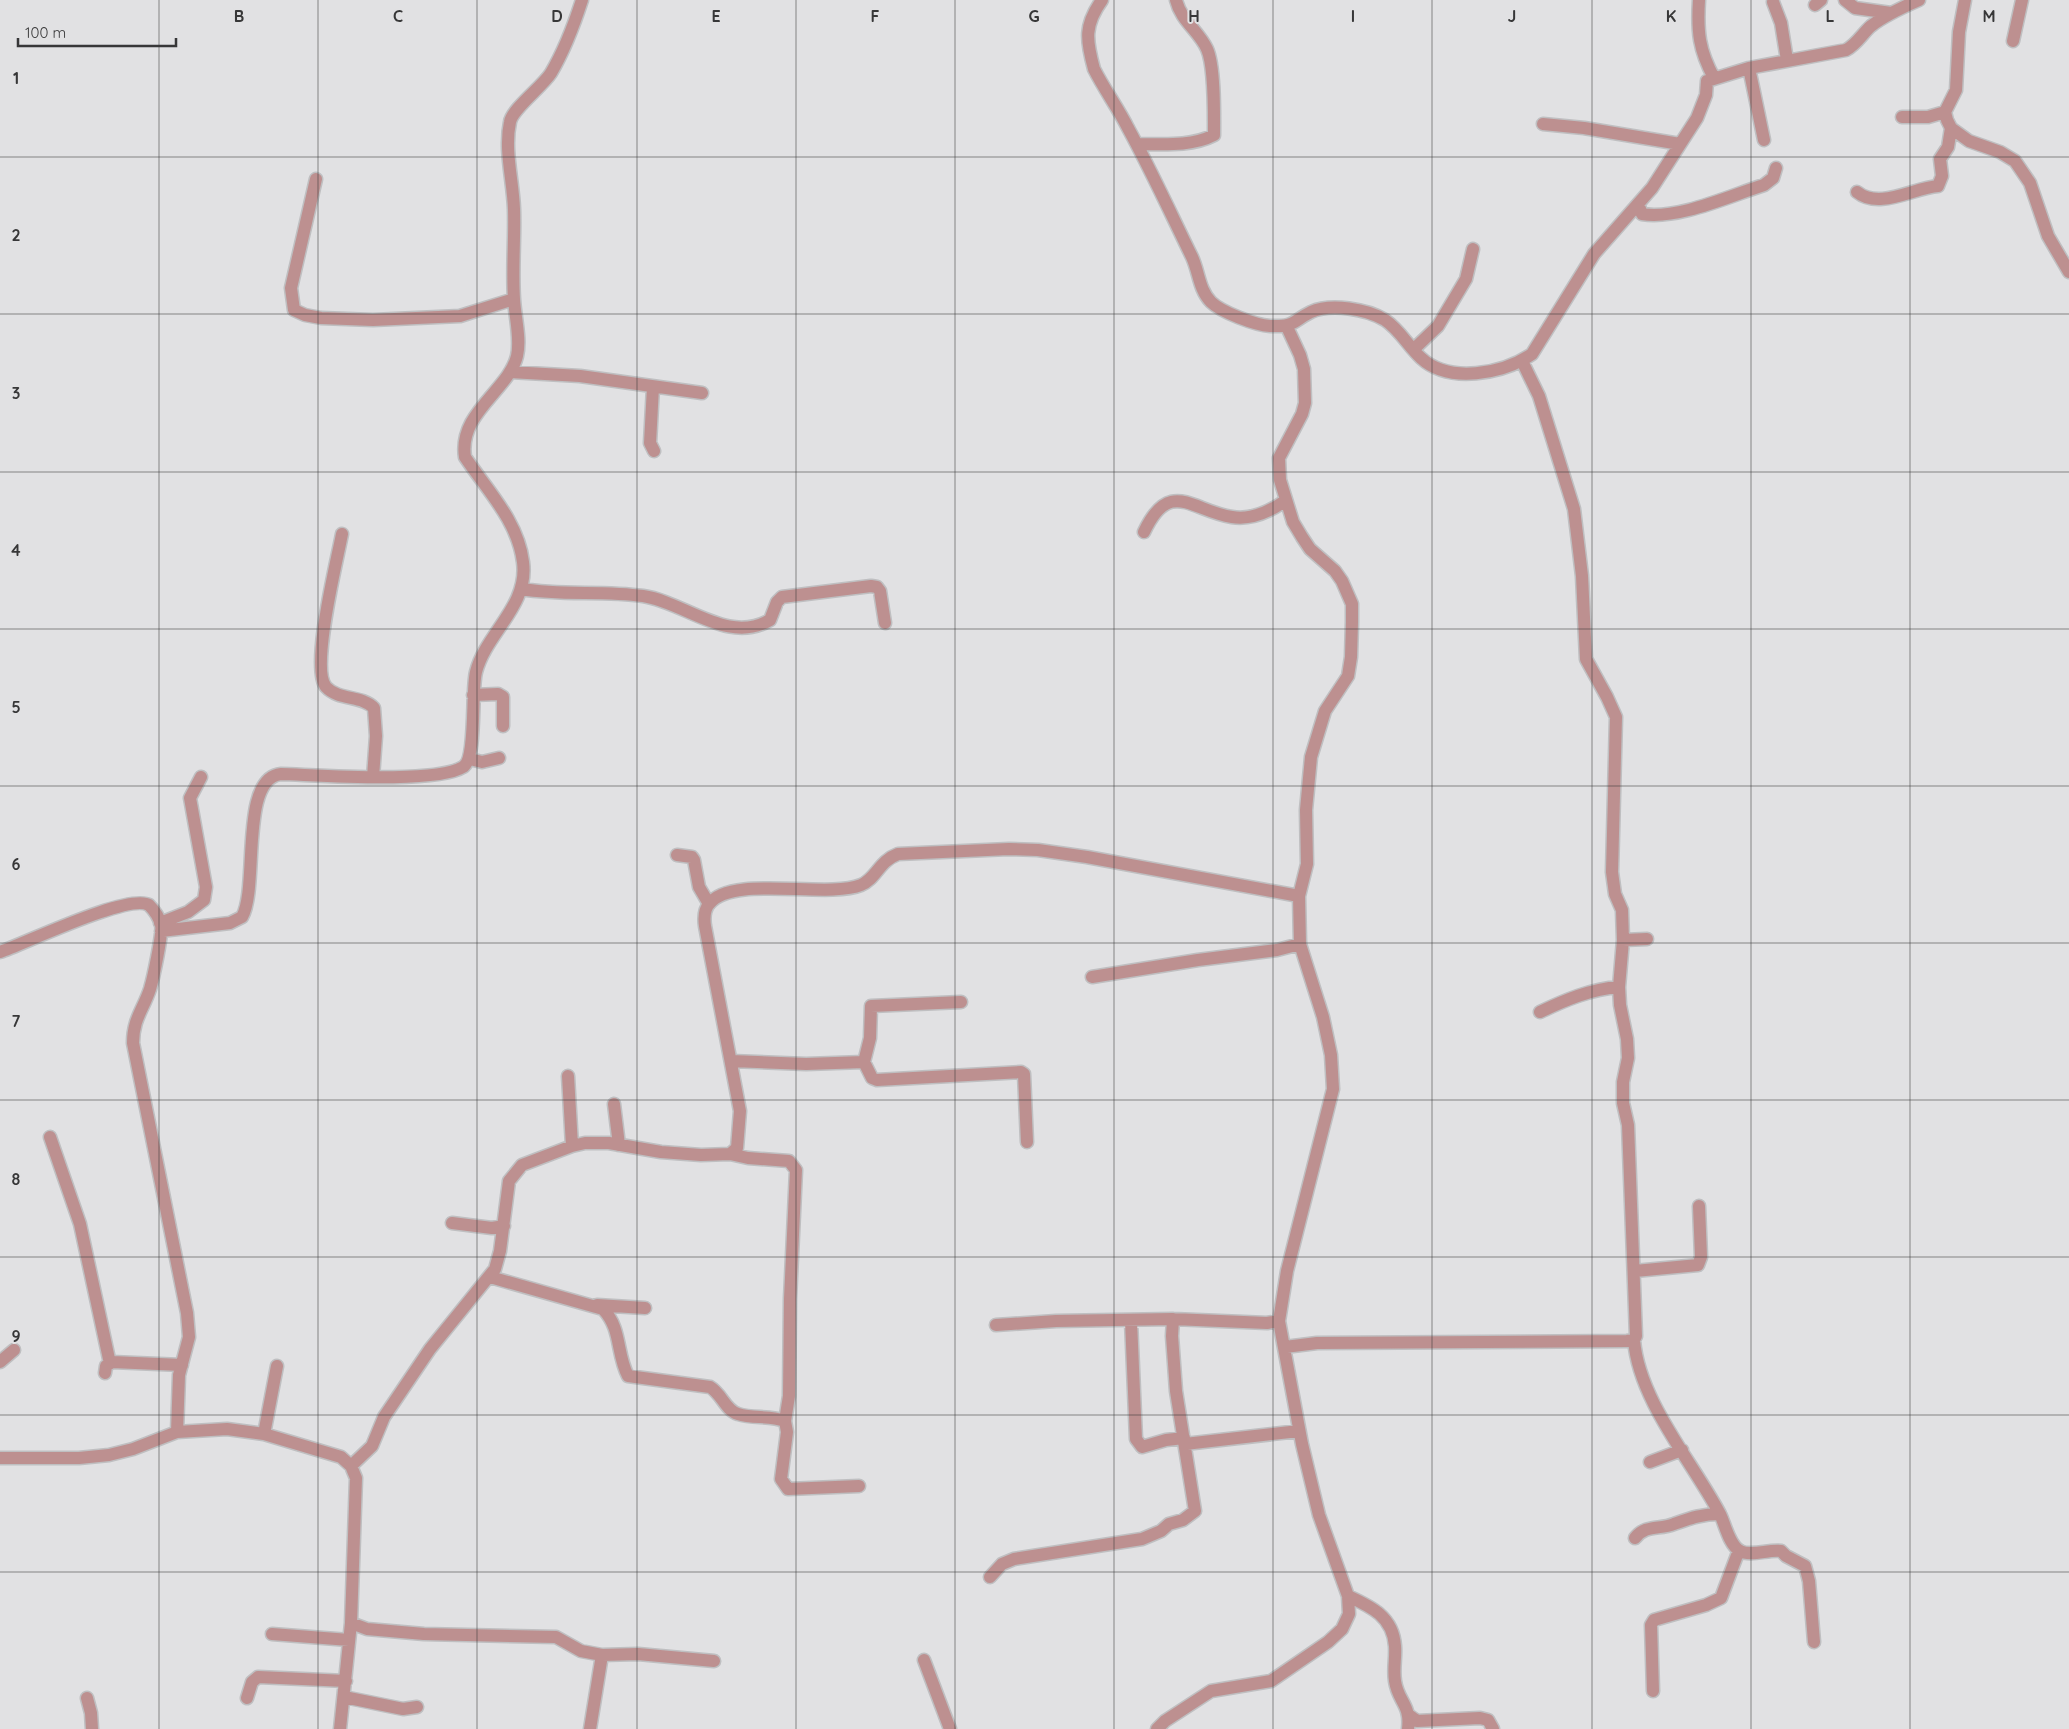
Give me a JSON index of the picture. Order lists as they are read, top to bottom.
{
  "scale_bar": "100 m",
  "grid": {
    "columns": [
      "B",
      "C",
      "D",
      "E",
      "F",
      "G",
      "H",
      "I",
      "J",
      "K",
      "L",
      "M"
    ],
    "rows": [
      "1",
      "2",
      "3",
      "4",
      "5",
      "6",
      "7",
      "8",
      "9"
    ]
  }
}
